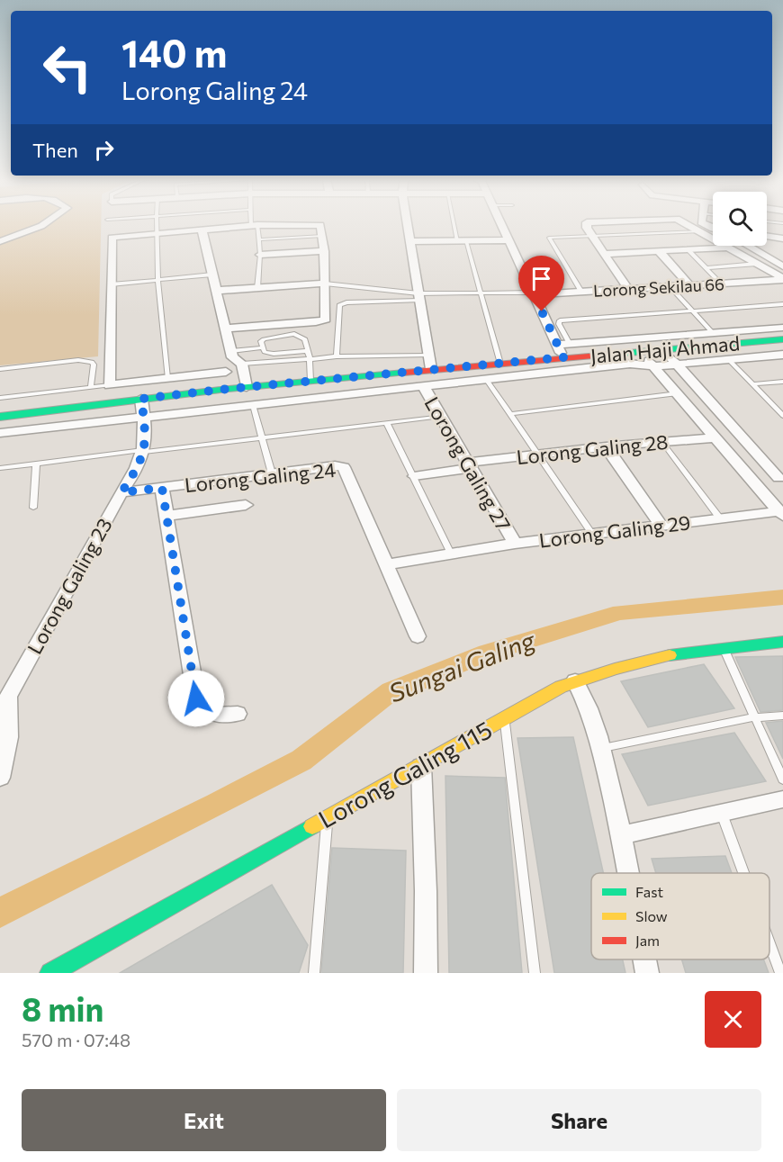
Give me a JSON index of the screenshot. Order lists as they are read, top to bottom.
{
  "streets": {
    "street": [
      "Lorong Sekilau 66",
      "Jalan Haji Ahmad",
      "Lorong Galing 28",
      "Lorong Galing 27",
      "Lorong Galing 24",
      "Lorong Galing 29",
      "Lorong Galing 23",
      "Lorong Galing 115"
    ]
  },
  "crossings": [
    ["Jalan Haji Ahmad", "Lorong Galing 23"],
    ["Lorong Galing 28", "Lorong Galing 27"],
    ["Lorong Galing 27", "Lorong Galing 29"],
    ["Lorong Galing 24", "Lorong Galing 29"],
    ["Lorong Galing 24", "Lorong Galing 23"]
  ],
  "water": ["Sungai Galing"],
  "legend": ["Fast", "Slow", "Jam"],
  "page": {
    "turn": ["140 m", "Lorong Galing 24"],
    "then": "Then",
    "heading": ["8 min", "570 m · 07:48"],
    "buttons": ["Exit", "Share"]
  }
}
